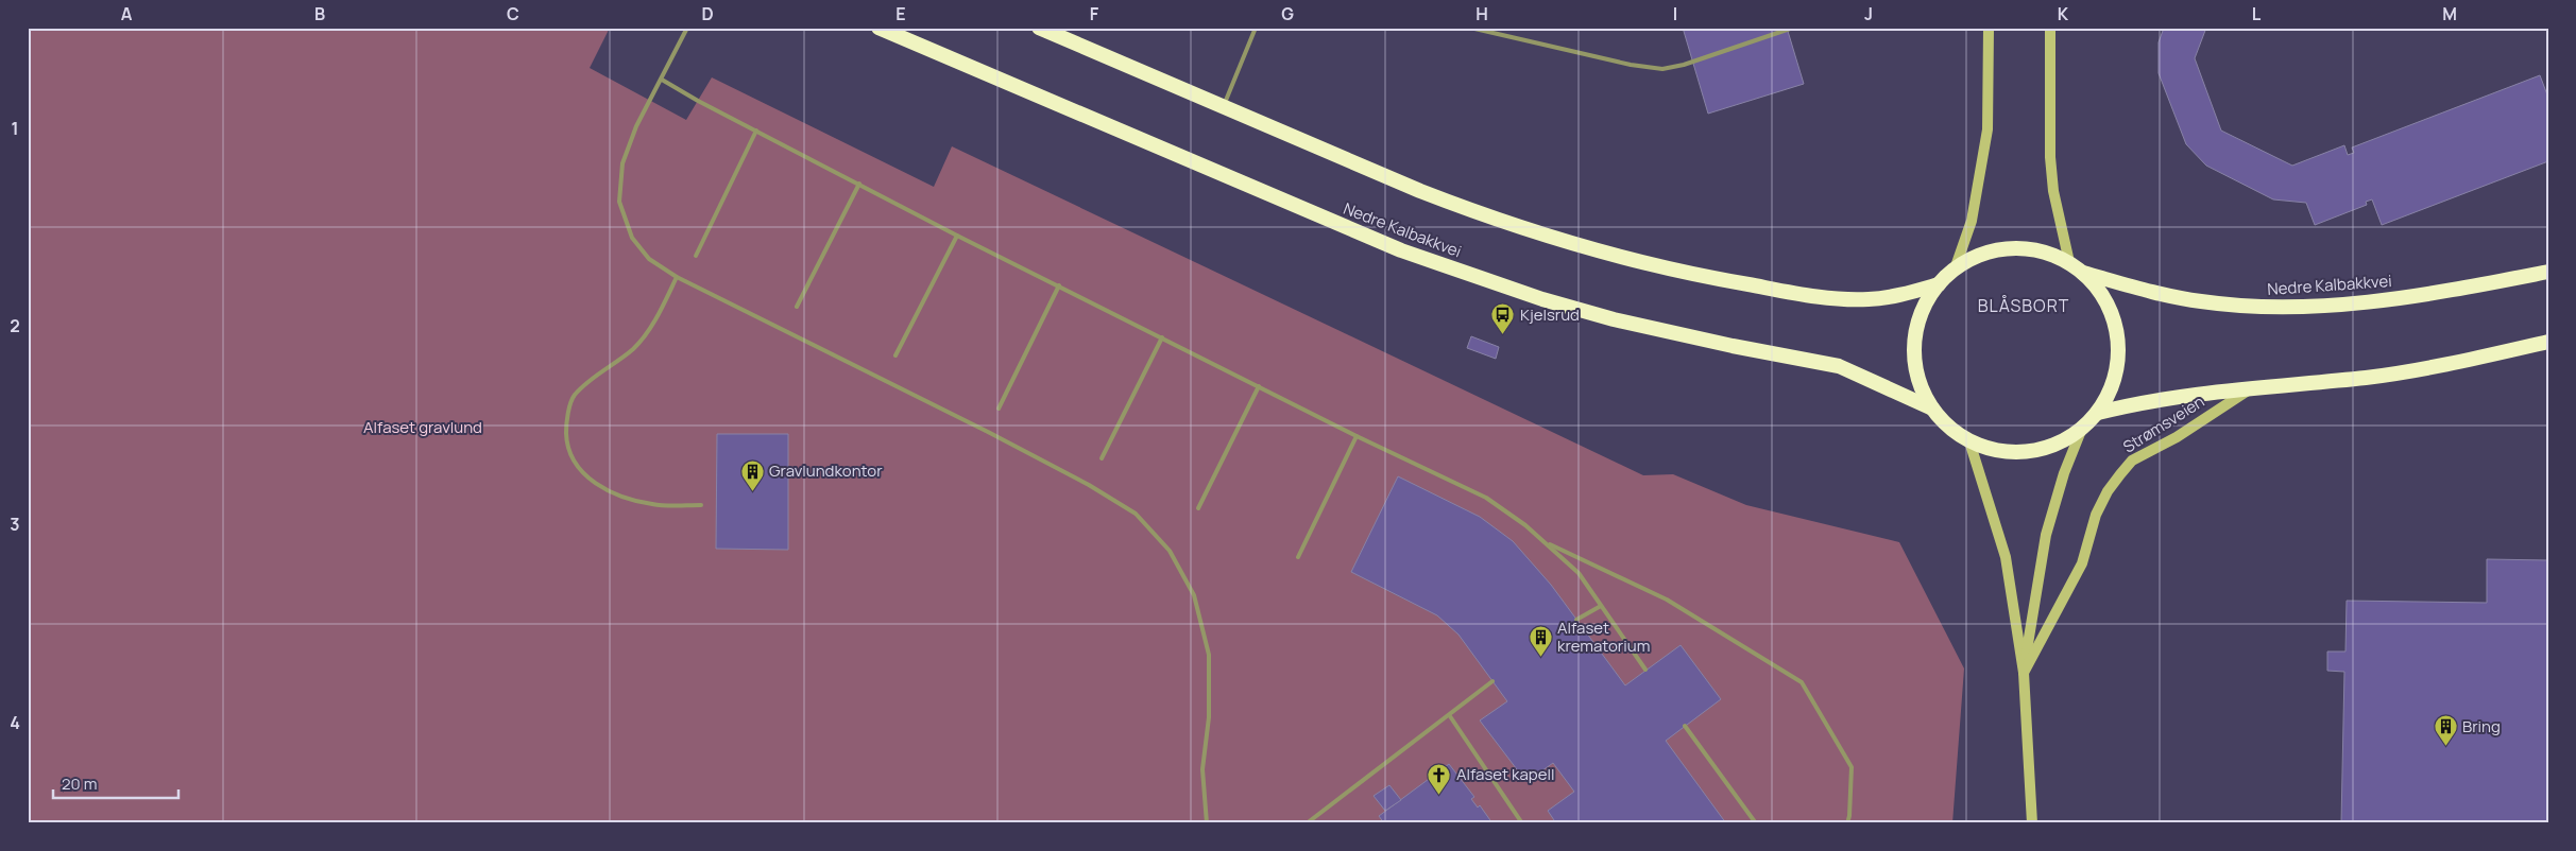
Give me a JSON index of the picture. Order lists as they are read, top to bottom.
{
  "streets": {
    "highway": ["Nedre Kalbakkvei"],
    "main road": ["Strømsveien"]
  },
  "districts": ["BLÅSBORT"],
  "parks": ["Alfaset gravlund"],
  "places": {
    "bus stop": ["Kjelsrud"],
    "building": ["Gravlundkontor", "Alfaset krematorium", "Bring"],
    "church": ["Alfaset kapell"]
  },
  "scale_bar": "20 m",
  "grid": {
    "columns": [
      "A",
      "B",
      "C",
      "D",
      "E",
      "F",
      "G",
      "H",
      "I",
      "J",
      "K",
      "L",
      "M"
    ],
    "rows": [
      "1",
      "2",
      "3",
      "4"
    ]
  }
}
